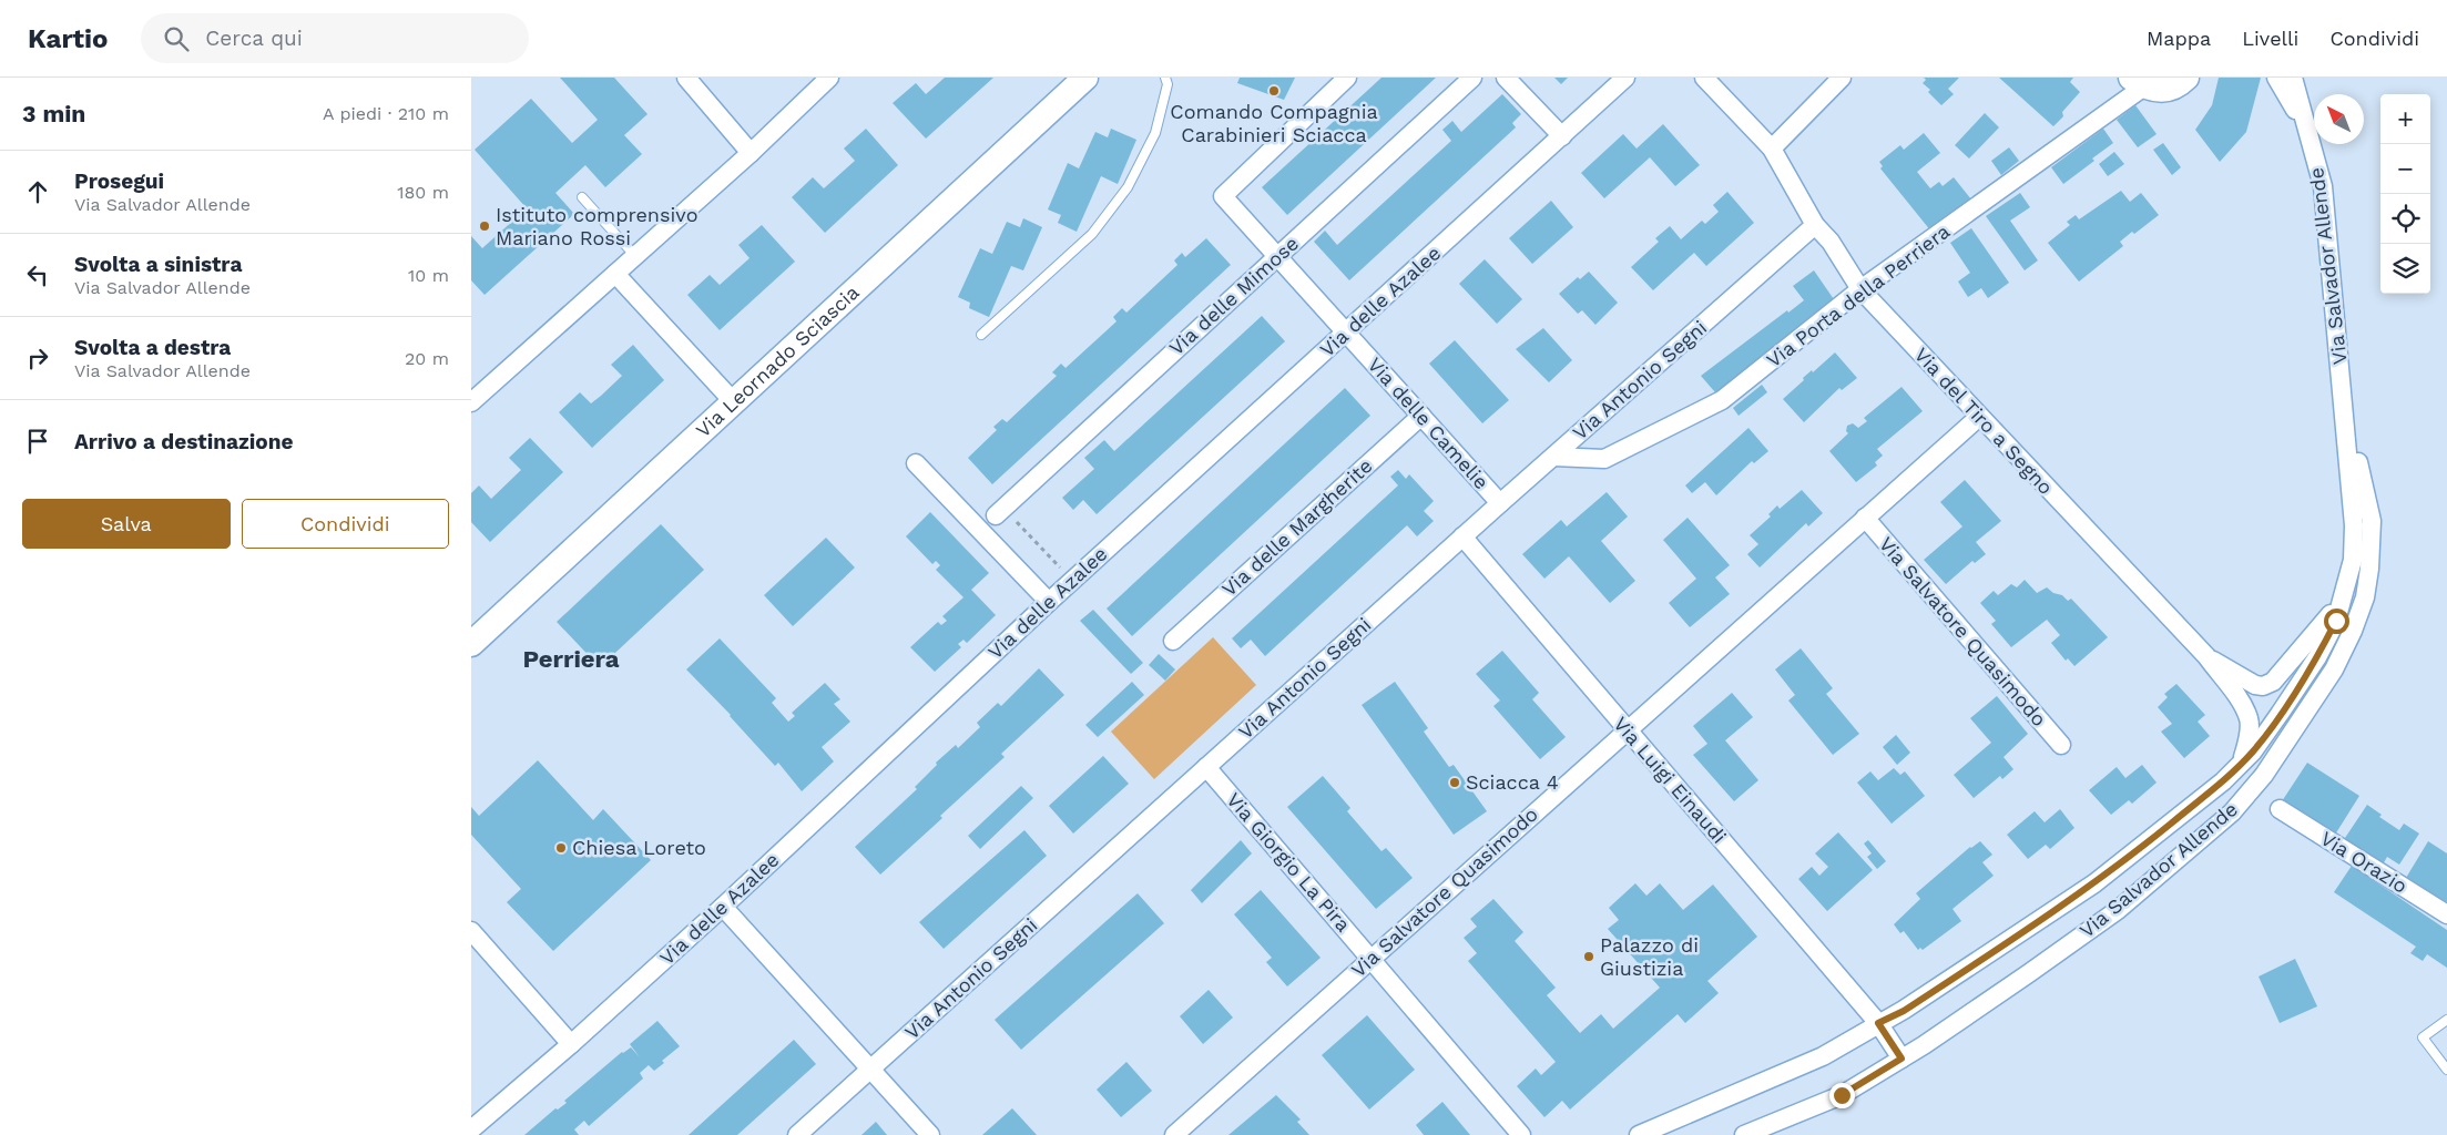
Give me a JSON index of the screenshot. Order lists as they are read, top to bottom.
{
  "streets": {
    "street": [
      "Via Salvador Allende",
      "Via delle Mimose",
      "Via Porta della Perriera",
      "Via delle Azalee",
      "Via Leornado Sciascia",
      "Via Antonio Segni",
      "Via del Tiro a Segno",
      "Via delle Camelie",
      "Via delle Margherite",
      "Via Salvatore Quasimodo",
      "Via Luigi Einaudi",
      "Via Giorgio La Pira",
      "Via Orazio"
    ]
  },
  "crossings": [
    ["Via Salvador Allende", "Via del Tiro a Segno"],
    ["Via Salvador Allende", "Via Luigi Einaudi"],
    ["Via delle Mimose", "Via delle Camelie"],
    ["Via Porta della Perriera", "Via Antonio Segni"],
    ["Via Porta della Perriera", "Via del Tiro a Segno"],
    ["Via delle Azalee", "Via delle Camelie"],
    ["Via Antonio Segni", "Via del Tiro a Segno"],
    ["Via Antonio Segni", "Via delle Camelie"],
    ["Via Antonio Segni", "Via Luigi Einaudi"],
    ["Via Antonio Segni", "Via Giorgio La Pira"],
    ["Via del Tiro a Segno", "Via Salvatore Quasimodo"],
    ["Via delle Camelie", "Via delle Margherite"],
    ["Via Salvatore Quasimodo", "Via Luigi Einaudi"],
    ["Via Salvatore Quasimodo", "Via Giorgio La Pira"]
  ],
  "districts": ["Perriera"],
  "places": [
    "Comando Compagnia Carabinieri Sciacca",
    "Istituto comprensivo Mariano Rossi",
    "Sciacca 4",
    "Chiesa Loreto",
    "Palazzo di Giustizia"
  ],
  "north": "top left",
  "page": {
    "header": "Kartio",
    "search": "Cerca qui",
    "nav": ["Mappa", "Livelli", "Condividi"],
    "heading": ["3 min", "A piedi · 210 m"],
    "map_buttons": ["+", "−"],
    "list": [
      ["Prosegui", "Via Salvador Allende", "180 m"],
      ["Svolta a sinistra", "Via Salvador Allende", "10 m"],
      ["Svolta a destra", "Via Salvador Allende", "20 m"],
      "Arrivo a destinazione"
    ],
    "buttons": ["Salva", "Condividi"]
  }
}
